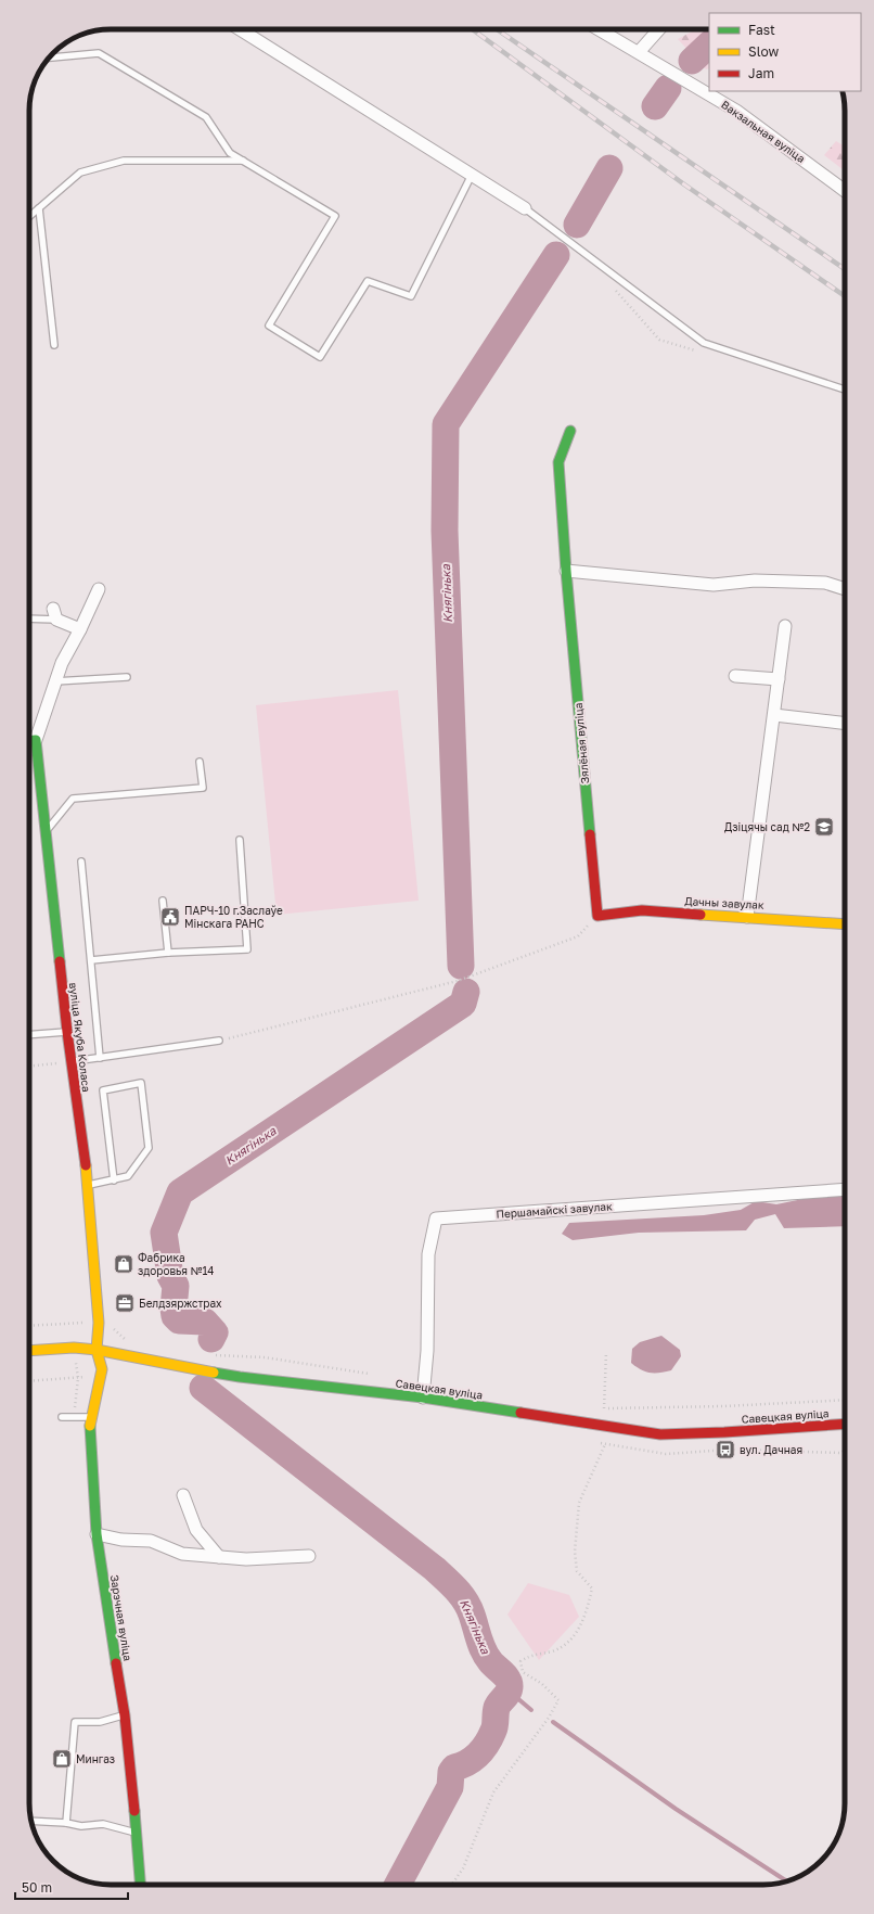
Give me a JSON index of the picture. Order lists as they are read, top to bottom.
{
  "streets": {
    "street": [
      "Вакзальная вуліца",
      "Зялёная вуліца",
      "Дачны завулак",
      "вуліца Якуба Коласа",
      "Першамайскі завулак",
      "Савецкая вуліца",
      "Зарэчная вуліца"
    ]
  },
  "crossings": [
    ["Зялёная вуліца", "Дачны завулак"],
    ["вуліца Якуба Коласа", "Савецкая вуліца"],
    ["вуліца Якуба Коласа", "Зарэчная вуліца"],
    ["Першамайскі завулак", "Савецкая вуліца"],
    ["Савецкая вуліца", "Зарэчная вуліца"]
  ],
  "water": ["Княгінька"],
  "places": {
    "school or university": ["Дзіцячы сад №2"],
    "public building": ["ПАРЧ-10 г.Заслаўе Мінскага РАНС"],
    "shop": ["Фабрика здоровья №14", "Мингаз"],
    "office": ["Белдзяржстрах"],
    "bus stop": ["вул. Дачная"]
  },
  "legend": ["Fast", "Slow", "Jam"],
  "scale_bar": "50 m"
}
